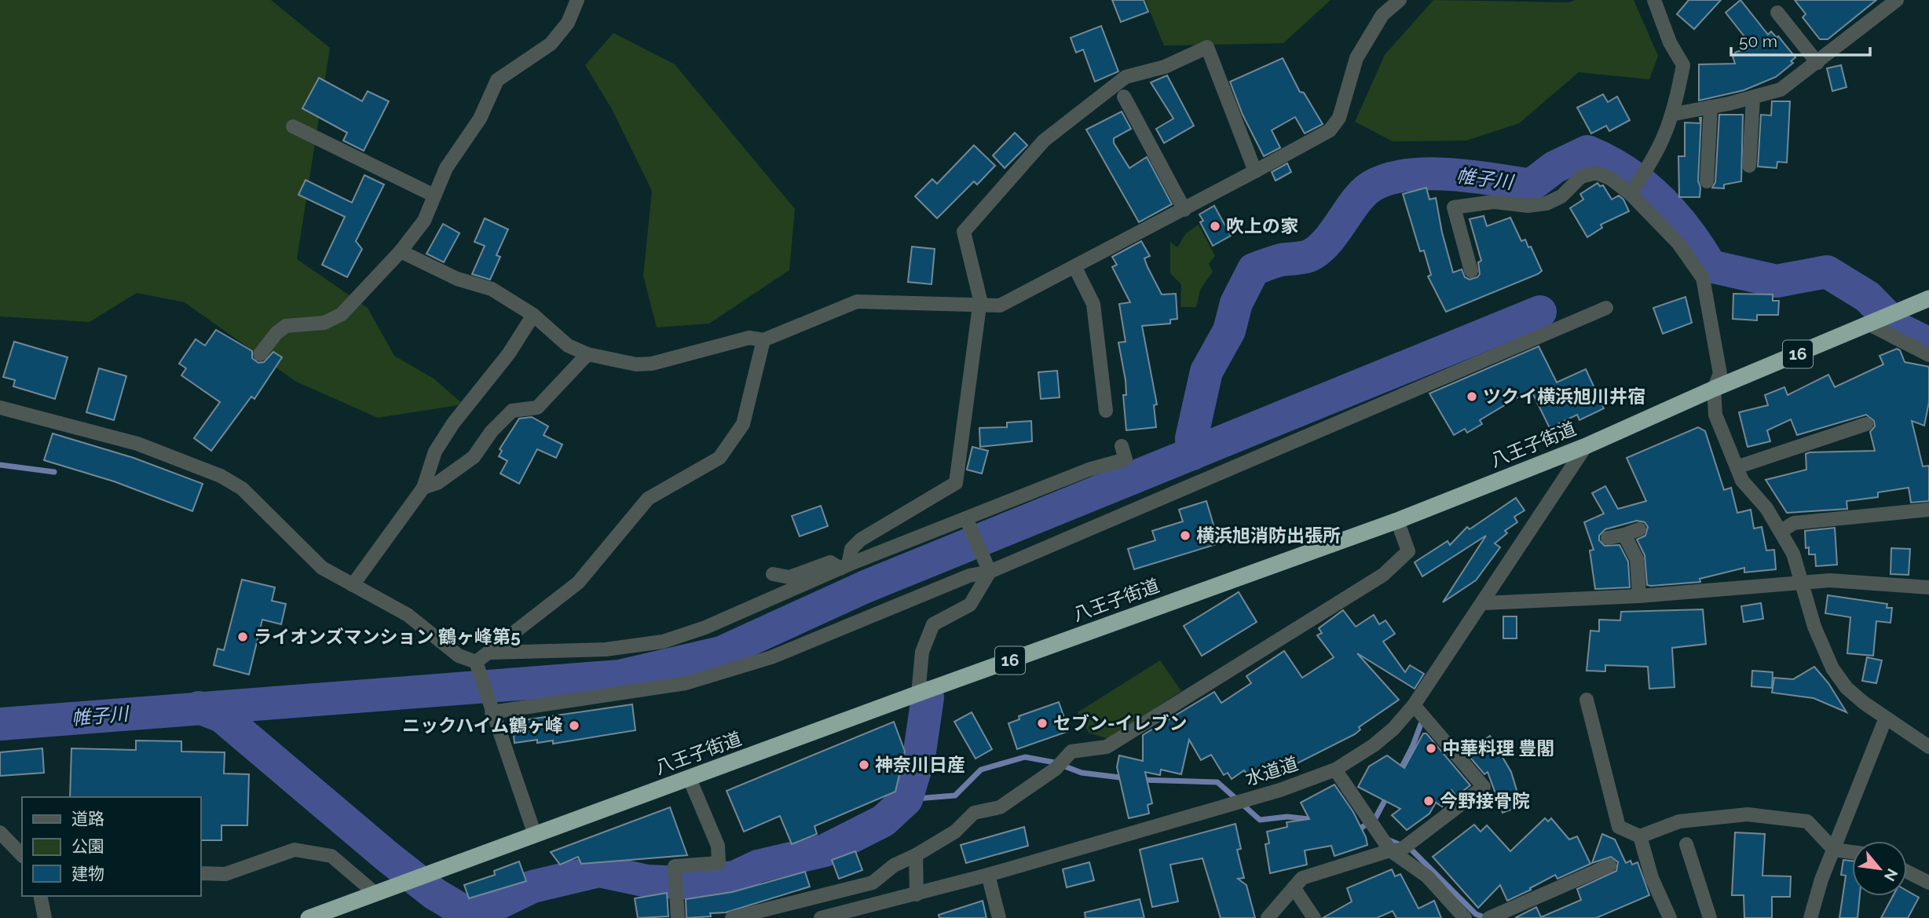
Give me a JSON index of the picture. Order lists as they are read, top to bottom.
{
  "streets": {
    "highway": ["16", "八王子街道"],
    "street": ["水道道"]
  },
  "crossings": [
    ["八王子街道", "水道道"]
  ],
  "water": ["帷子川"],
  "places": [
    "吹上の家",
    "ツクイ横浜旭川井宿",
    "横浜旭消防出張所",
    "ライオンズマンション 鶴ヶ峰第5",
    "セブン-イレブン",
    "ニックハイム鶴ヶ峰",
    "中華料理 豊閣",
    "神奈川日産",
    "今野接骨院"
  ],
  "legend": ["道路", "公園", "建物"],
  "scale_bar": "50 m",
  "north": "bottom right"
}
